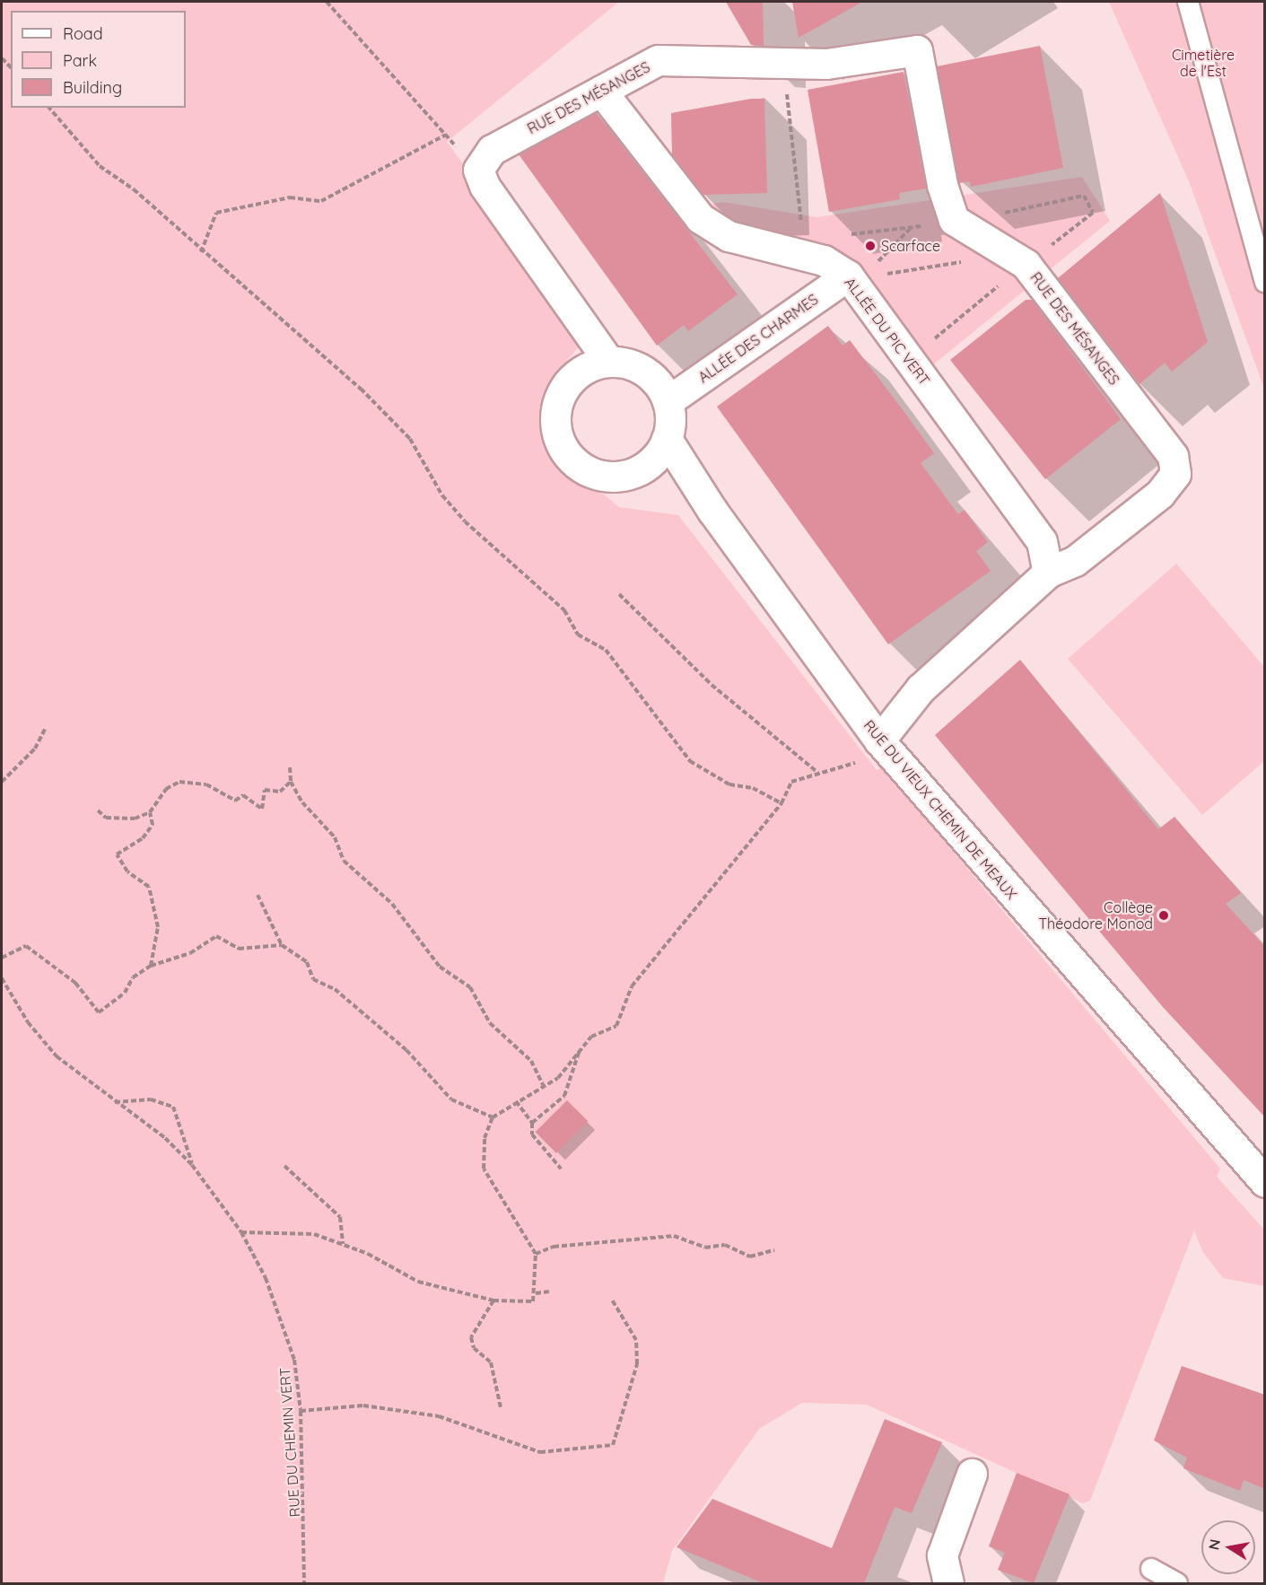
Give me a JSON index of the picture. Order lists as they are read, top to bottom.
{
  "streets": {
    "street": [
      "RUE DES MÉSANGES",
      "ALLÉE DU PIC VERT",
      "ALLÉE DES CHARMES",
      "RUE DU VIEUX CHEMIN DE MEAUX"
    ],
    "path": ["RUE DU CHEMIN VERT"]
  },
  "crossings": [
    ["RUE DES MÉSANGES", "ALLÉE DU PIC VERT"],
    ["RUE DES MÉSANGES", "RUE DU VIEUX CHEMIN DE MEAUX"],
    ["ALLÉE DU PIC VERT", "ALLÉE DES CHARMES"],
    ["ALLÉE DES CHARMES", "RUE DU VIEUX CHEMIN DE MEAUX"]
  ],
  "parks": ["Cimetière de l'Est"],
  "places": ["Scarface", "Collège Théodore Monod"],
  "legend": ["Road", "Park", "Building"],
  "north": "left"
}
